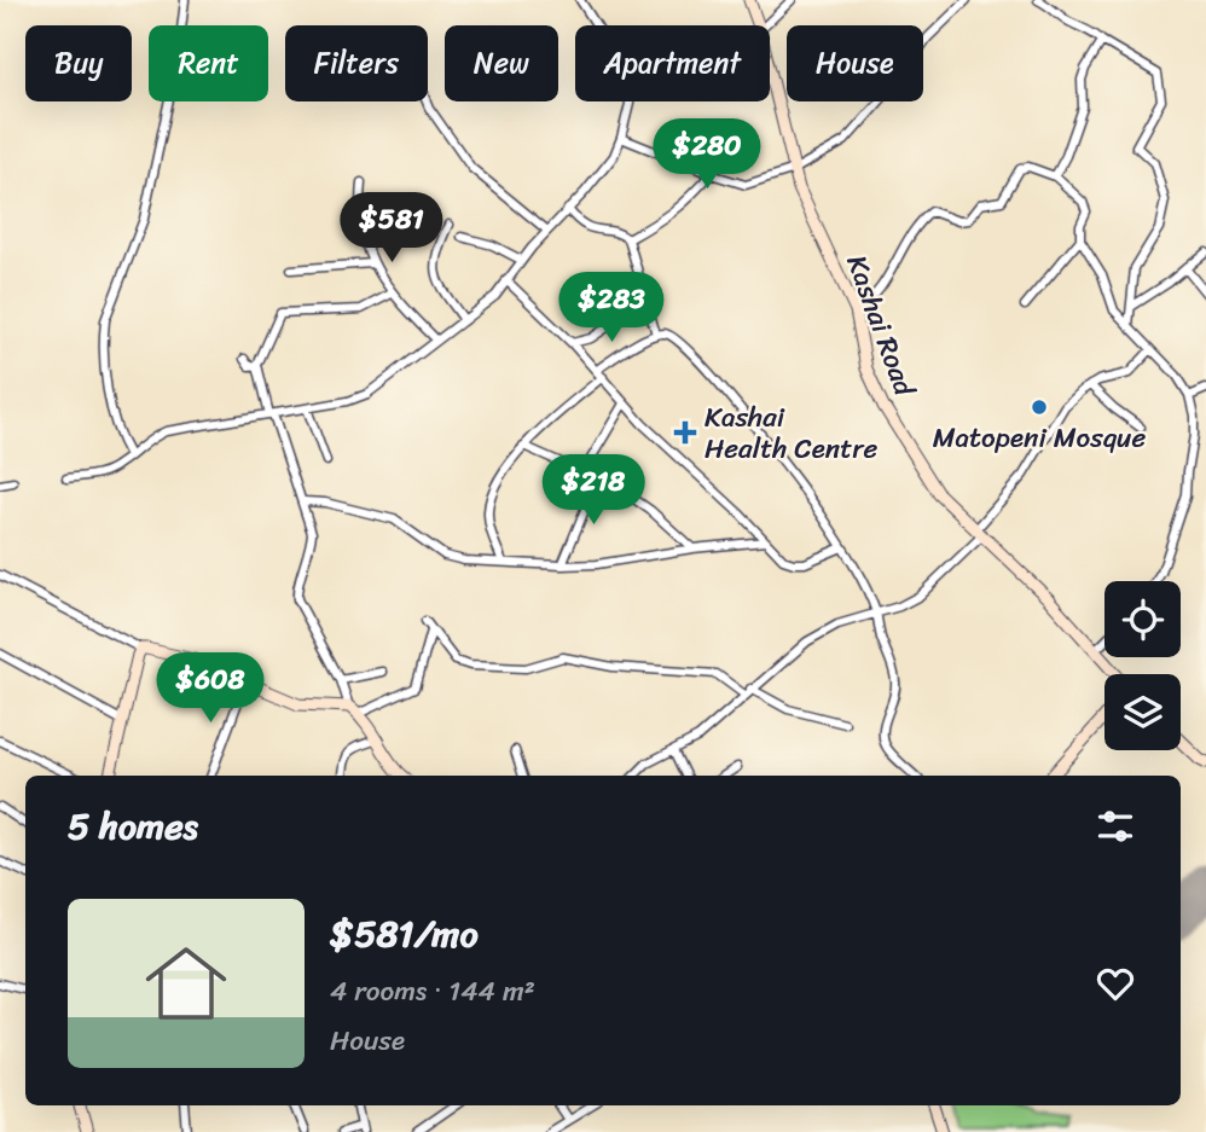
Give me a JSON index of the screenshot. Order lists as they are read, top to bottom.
{
  "streets": {
    "street": ["Kashai Road"]
  },
  "places": {
    "other": ["Matopeni Mosque"],
    "health": ["Kashai Health Centre"]
  },
  "page": {
    "chip": [
      "Buy",
      "Rent",
      "Filters",
      "New",
      "Apartment",
      "House"
    ],
    "price": [
      "$280",
      "$581",
      "$283",
      "$218",
      "$608"
    ],
    "heading": "5 homes",
    "list": [
      {
        "name": "$581/mo",
        "note": "4 rooms · 144 m² · House"
      }
    ]
  }
}
